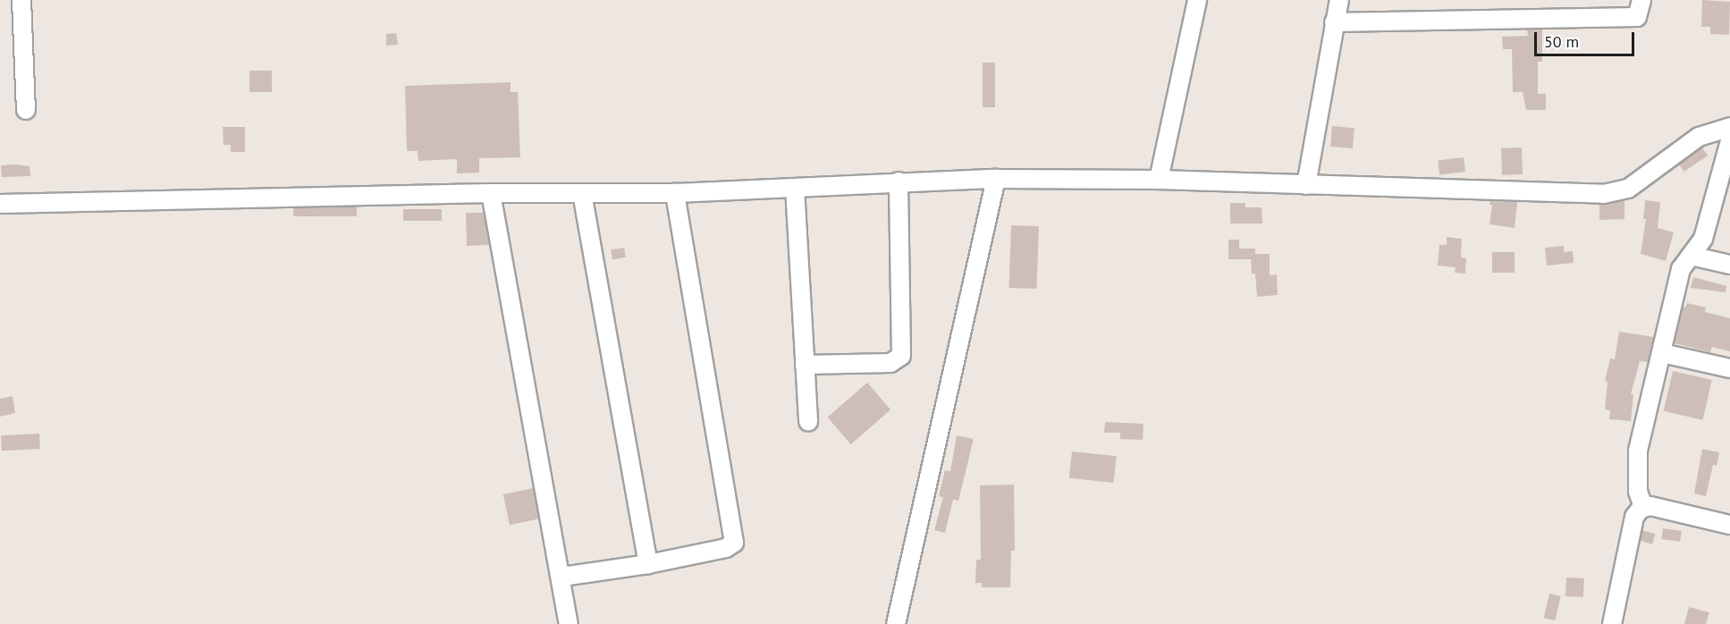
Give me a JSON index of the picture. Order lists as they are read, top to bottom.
{
  "scale_bar": "50 m"
}
